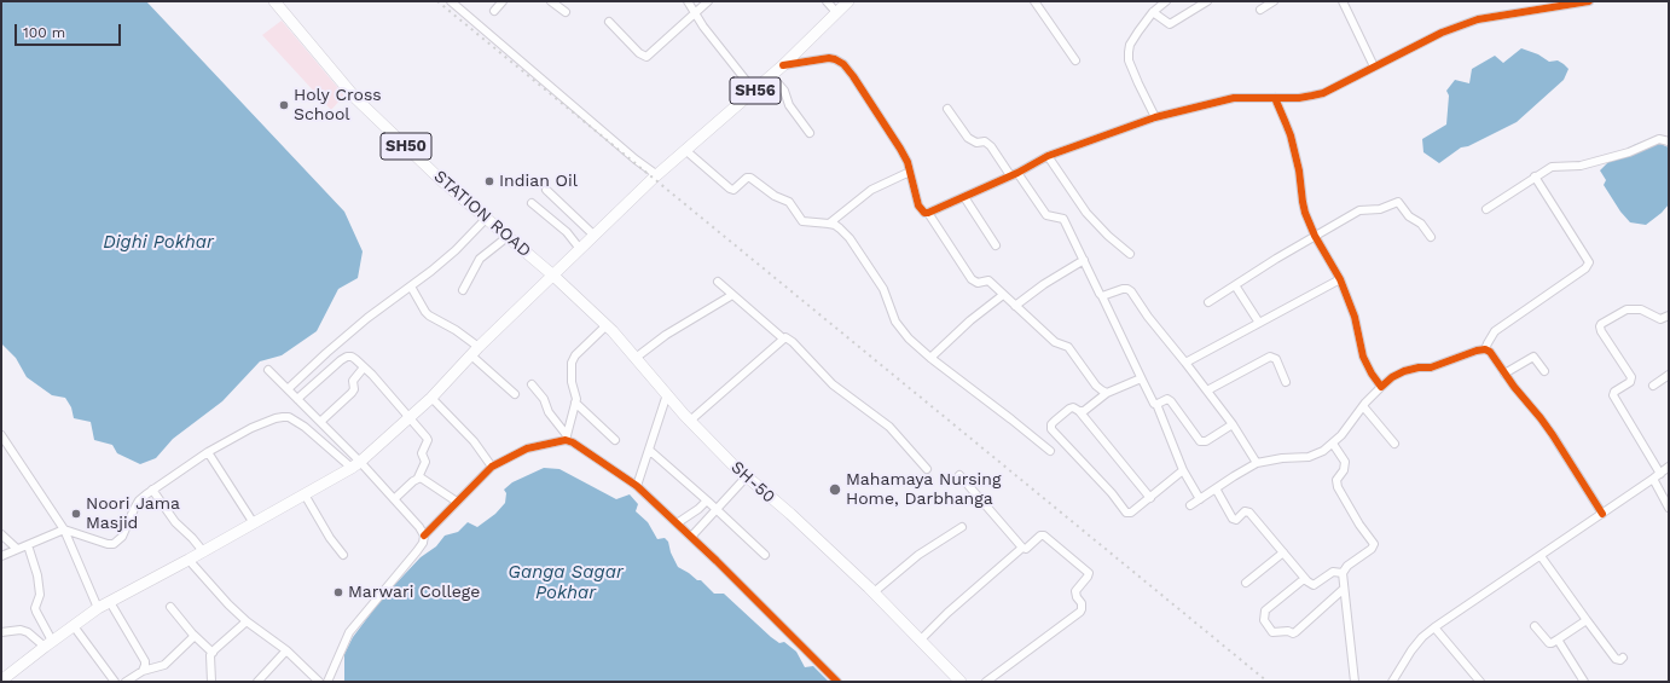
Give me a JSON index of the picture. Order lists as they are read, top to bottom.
{
  "streets": {
    "main road": [
      "SH56",
      "SH50",
      "STATION ROAD",
      "SH-50"
    ]
  },
  "crossings": [
    ["SH56", "STATION ROAD"],
    ["SH56", "SH-50"],
    ["STATION ROAD", "SH-50"]
  ],
  "water": ["Dighi Pokhar", "Ganga Sagar Pokhar"],
  "places": [
    "Holy Cross School",
    "Indian Oil",
    "Mahamaya Nursing Home, Darbhanga",
    "Noori Jama Masjid",
    "Marwari College"
  ],
  "scale_bar": "100 m"
}
